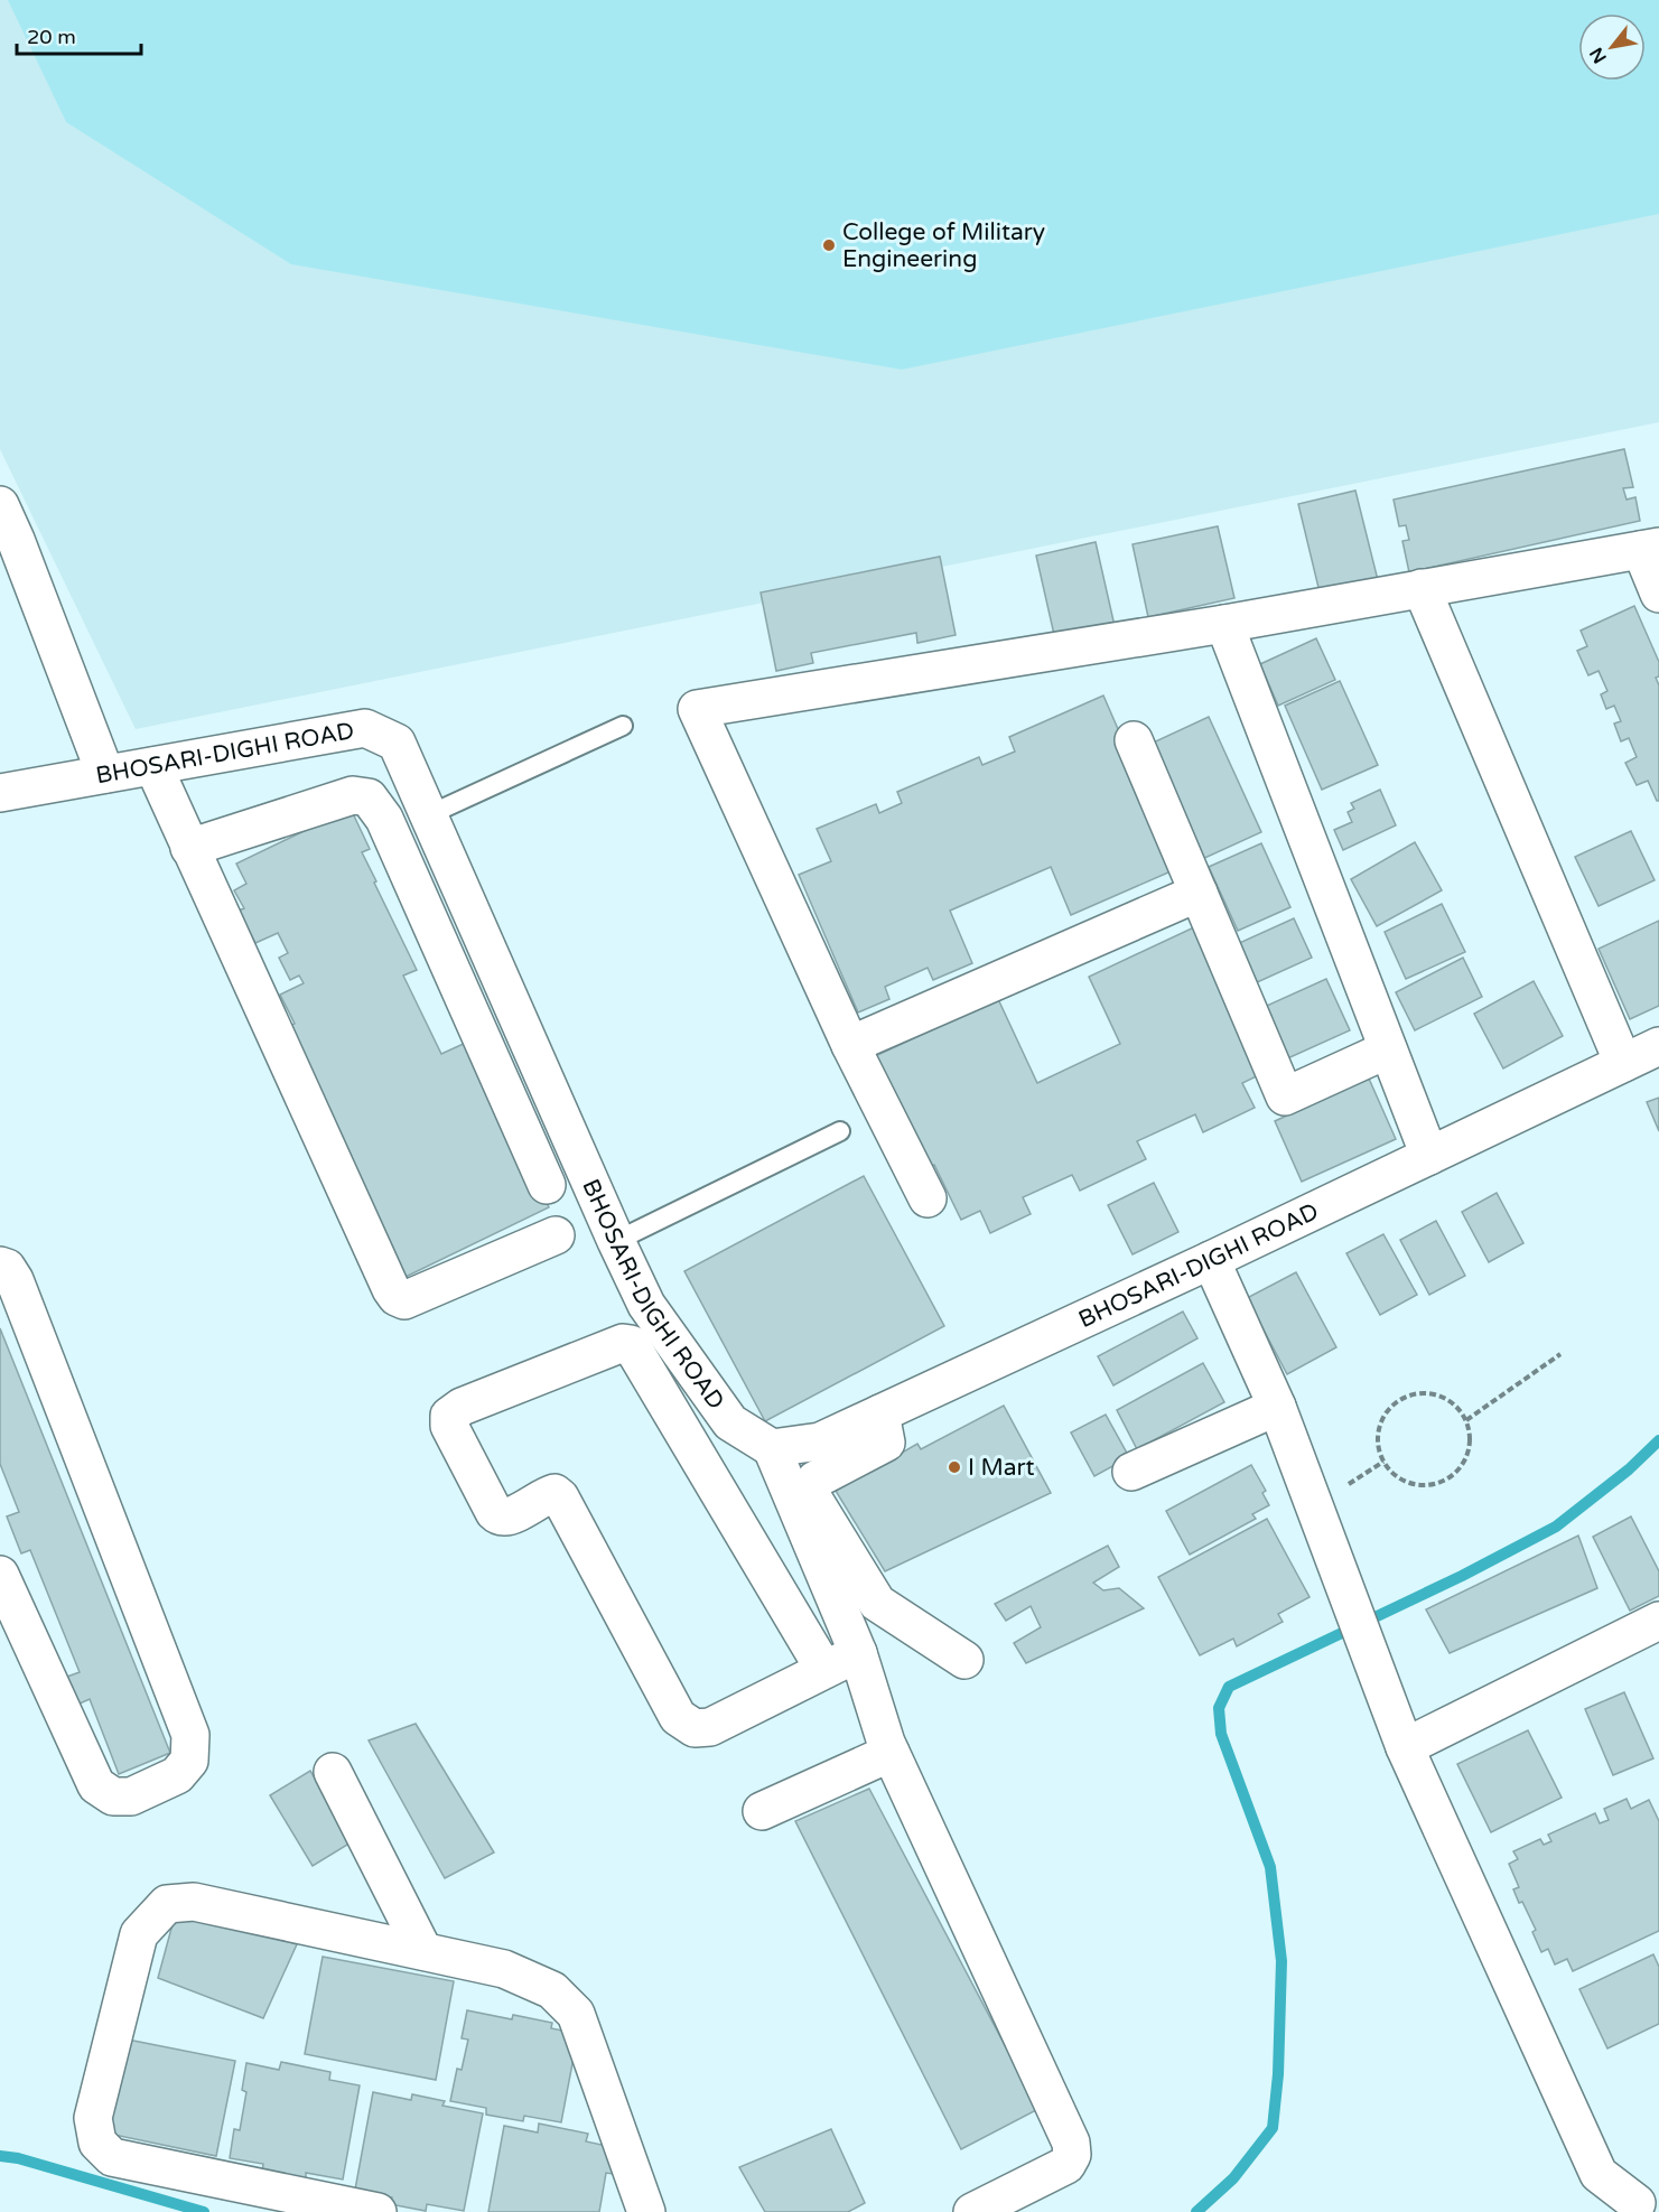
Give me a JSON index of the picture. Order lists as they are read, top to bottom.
{
  "streets": {
    "street": ["BHOSARI-DIGHI ROAD"]
  },
  "places": ["College of Military Engineering", "I Mart"],
  "scale_bar": "20 m",
  "north": "bottom left"
}
